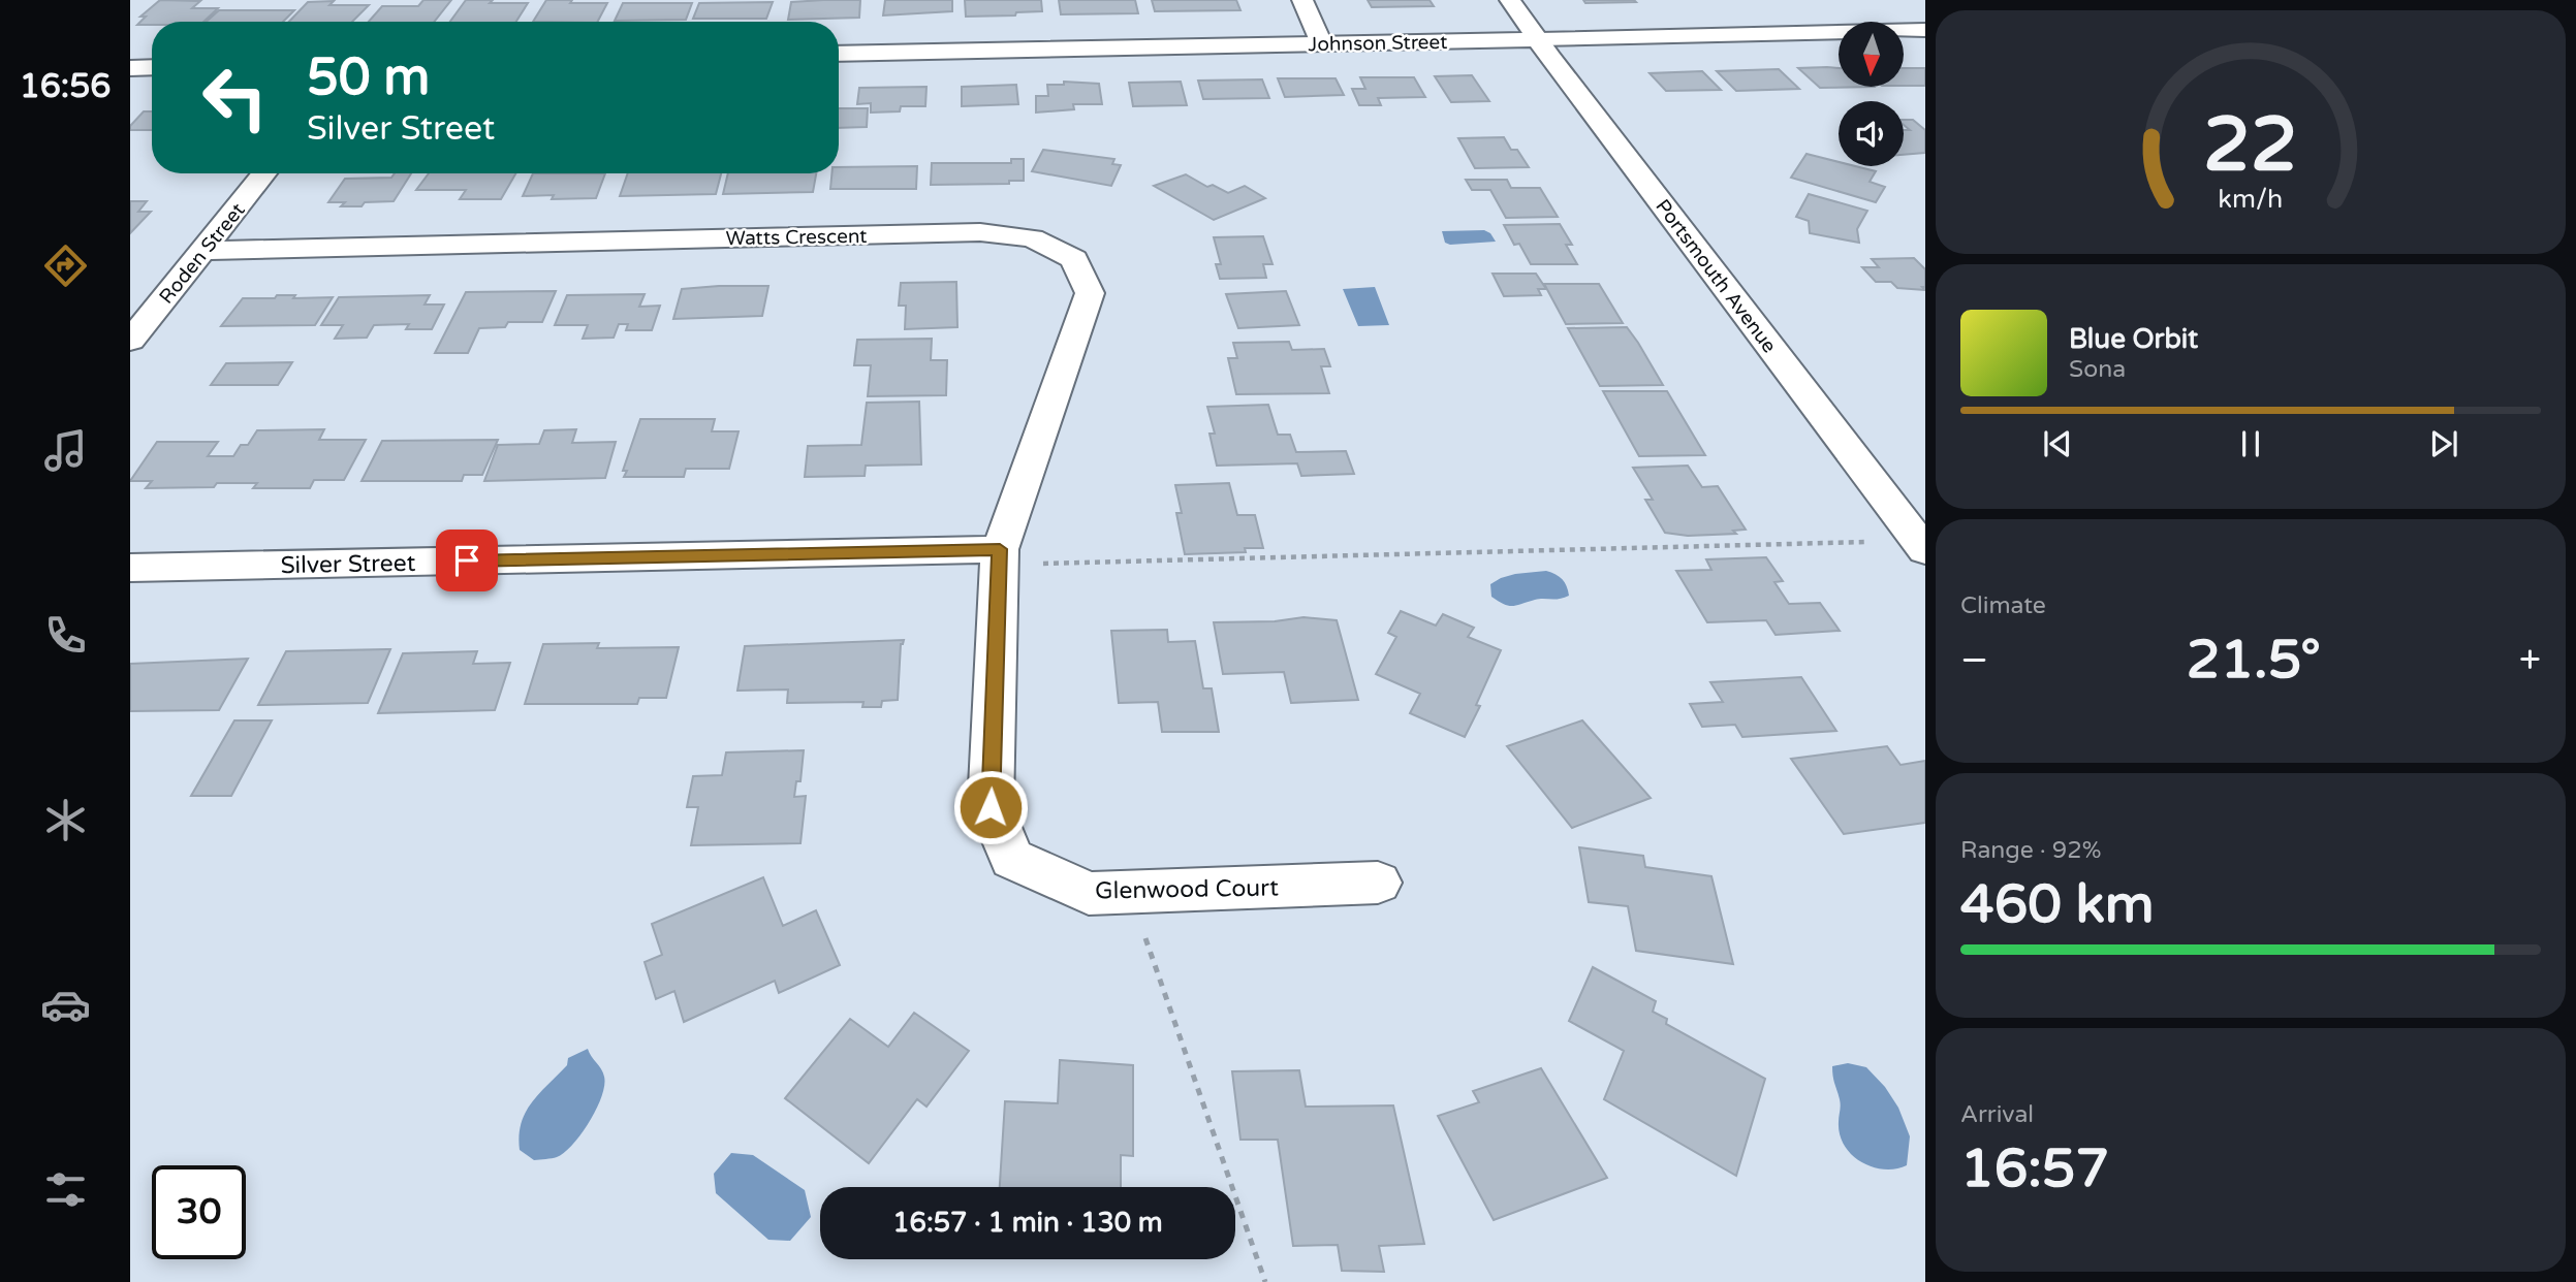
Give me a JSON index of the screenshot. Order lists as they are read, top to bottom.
{
  "streets": {
    "street": [
      "Johnson Street",
      "Watts Crescent",
      "Roden Street",
      "Portsmouth Avenue",
      "Silver Street",
      "Glenwood Court"
    ]
  },
  "crossings": [
    ["Johnson Street", "Portsmouth Avenue"],
    ["Watts Crescent", "Roden Street"],
    ["Watts Crescent", "Silver Street"],
    ["Watts Crescent", "Glenwood Court"],
    ["Silver Street", "Glenwood Court"]
  ],
  "north": "bottom",
  "page": {
    "tabs": "16:56",
    "turn": ["50 m", "Silver Street"],
    "song": ["Blue Orbit", "Sona"],
    "tile": [
      "Climate",
      ["Range · 92%", "460 km"],
      ["Arrival", "16:57"]
    ],
    "heat": ["−", "21.5°", "+"],
    "limit": "30",
    "trip": "16:57 · 1 min · 130 m",
    "gauge": ["22", "km/h"]
  }
}
